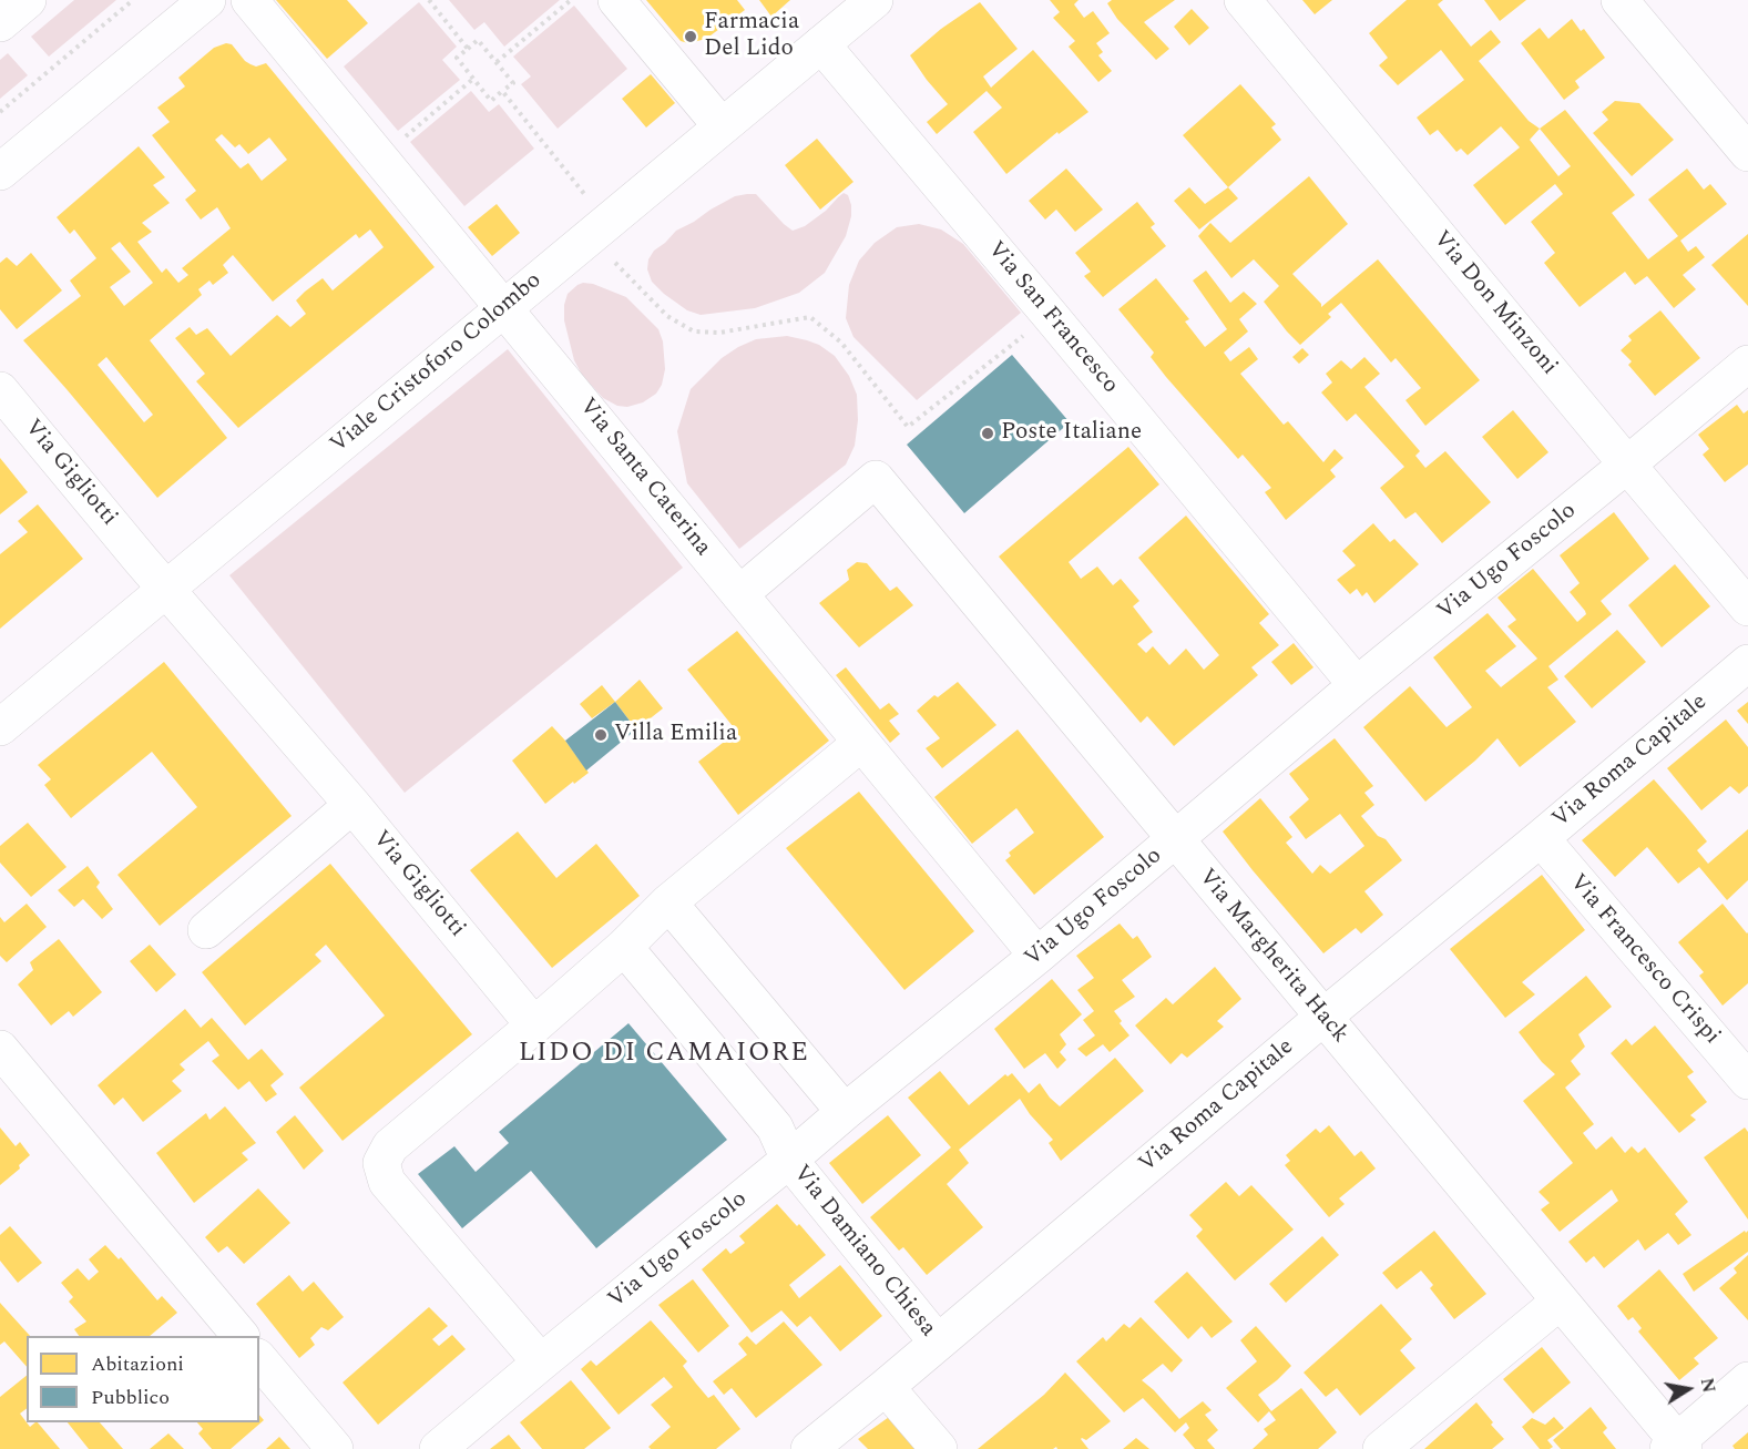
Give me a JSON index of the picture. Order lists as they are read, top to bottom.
{
  "streets": {
    "street": [
      "Via Don Minzoni",
      "Via San Francesco",
      "Viale Cristoforo Colombo",
      "Via Gigliotti",
      "Via Santa Caterina",
      "Via Ugo Foscolo",
      "Via Roma Capitale",
      "Via Margherita Hack",
      "Via Francesco Crispi",
      "Via Damiano Chiesa"
    ]
  },
  "crossings": [
    ["Via Don Minzoni", "Via Ugo Foscolo"],
    ["Via San Francesco", "Viale Cristoforo Colombo"],
    ["Via San Francesco", "Via Ugo Foscolo"],
    ["Viale Cristoforo Colombo", "Via Gigliotti"],
    ["Viale Cristoforo Colombo", "Via Santa Caterina"],
    ["Via Santa Caterina", "Via Ugo Foscolo"],
    ["Via Santa Caterina", "Via Margherita Hack"],
    ["Via Ugo Foscolo", "Via Margherita Hack"],
    ["Via Ugo Foscolo", "Via Damiano Chiesa"],
    ["Via Roma Capitale", "Via Margherita Hack"],
    ["Via Roma Capitale", "Via Francesco Crispi"],
    ["Via Roma Capitale", "Via Damiano Chiesa"]
  ],
  "districts": ["LIDO DI CAMAIORE"],
  "places": ["Farmacia Del Lido", "Poste Italiane", "Villa Emilia"],
  "legend": ["Abitazioni", "Pubblico"],
  "north": "right"
}
